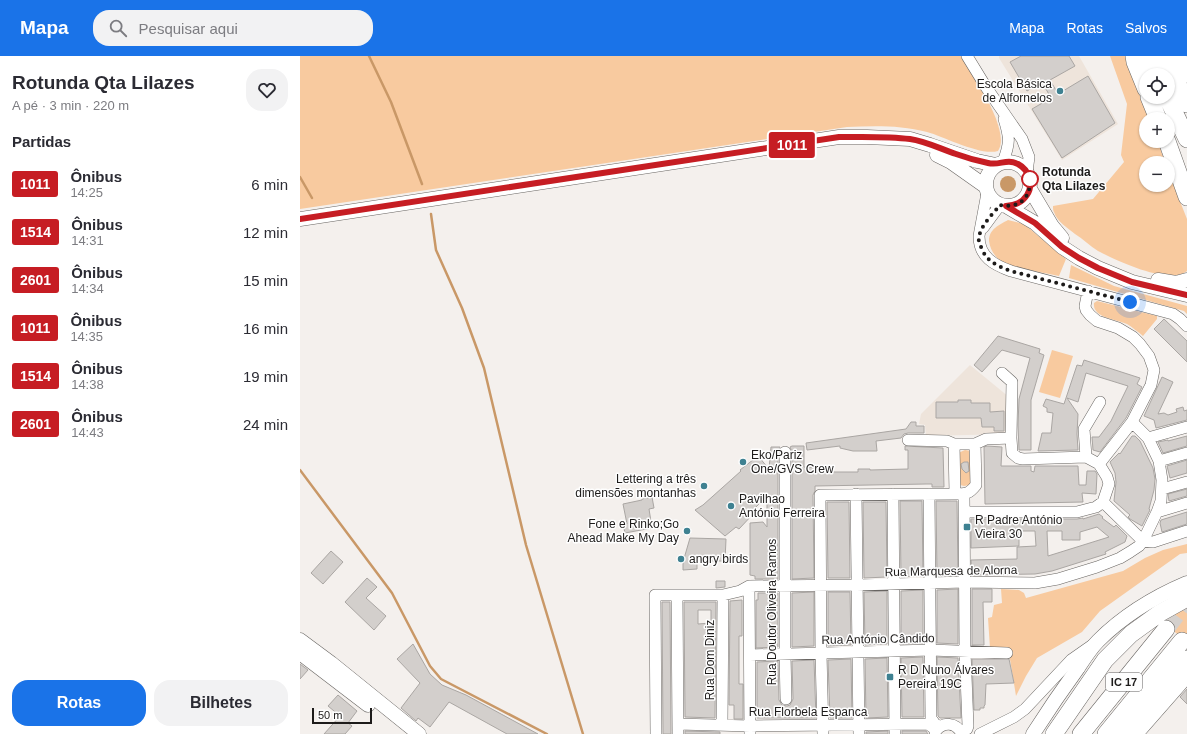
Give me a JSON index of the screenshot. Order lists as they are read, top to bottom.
{
  "streets": {
    "highway": ["IC 17"],
    "street": [
      "Rua Marquesa de Alorna",
      "Rua Doutor Oliveira Ramos",
      "Rua António Cândido",
      "Rua Dom Diniz",
      "Rua Florbela Espanca"
    ]
  },
  "crossings": [
    ["Rua Marquesa de Alorna", "Rua Doutor Oliveira Ramos"],
    ["Rua Doutor Oliveira Ramos", "Rua António Cândido"],
    ["Rua Dom Diniz", "Rua Florbela Espanca"]
  ],
  "places": {
    "other": [
      "Escola Básica de Alfornelos",
      "Rotunda Qta Lilazes",
      "Eko/Pariz One/GVS Crew",
      "Lettering a três dimensões montanhas",
      "Pavilhao António Ferreira",
      "Fone e Rinko;Go Ahead Make My Day",
      "angry birds"
    ],
    "transit": ["R Padre António Vieira 30", "R D Nuno Álvares Pereira 19C"]
  },
  "lines": ["bus line 1011"],
  "scale_bar": "50 m",
  "page": {
    "header": "Mapa",
    "search": "Pesquisar aqui",
    "nav": ["Mapa", "Rotas", "Salvos"],
    "heading": [
      ["Rotunda Qta Lilazes", "A pé · 3 min · 220 m"],
      "Partidas"
    ],
    "on_map": "1011",
    "map_buttons": ["+", "−"],
    "list": [
      {
        "mark": "1011",
        "name": "Ônibus",
        "note": "14:25",
        "value": "6 min"
      },
      {
        "mark": "1514",
        "name": "Ônibus",
        "note": "14:31",
        "value": "12 min"
      },
      {
        "mark": "2601",
        "name": "Ônibus",
        "note": "14:34",
        "value": "15 min"
      },
      {
        "mark": "1011",
        "name": "Ônibus",
        "note": "14:35",
        "value": "16 min"
      },
      {
        "mark": "1514",
        "name": "Ônibus",
        "note": "14:38",
        "value": "19 min"
      },
      {
        "mark": "2601",
        "name": "Ônibus",
        "note": "14:43",
        "value": "24 min"
      }
    ],
    "buttons": ["Rotas", "Bilhetes"],
    "scale": "50 m"
  }
}
